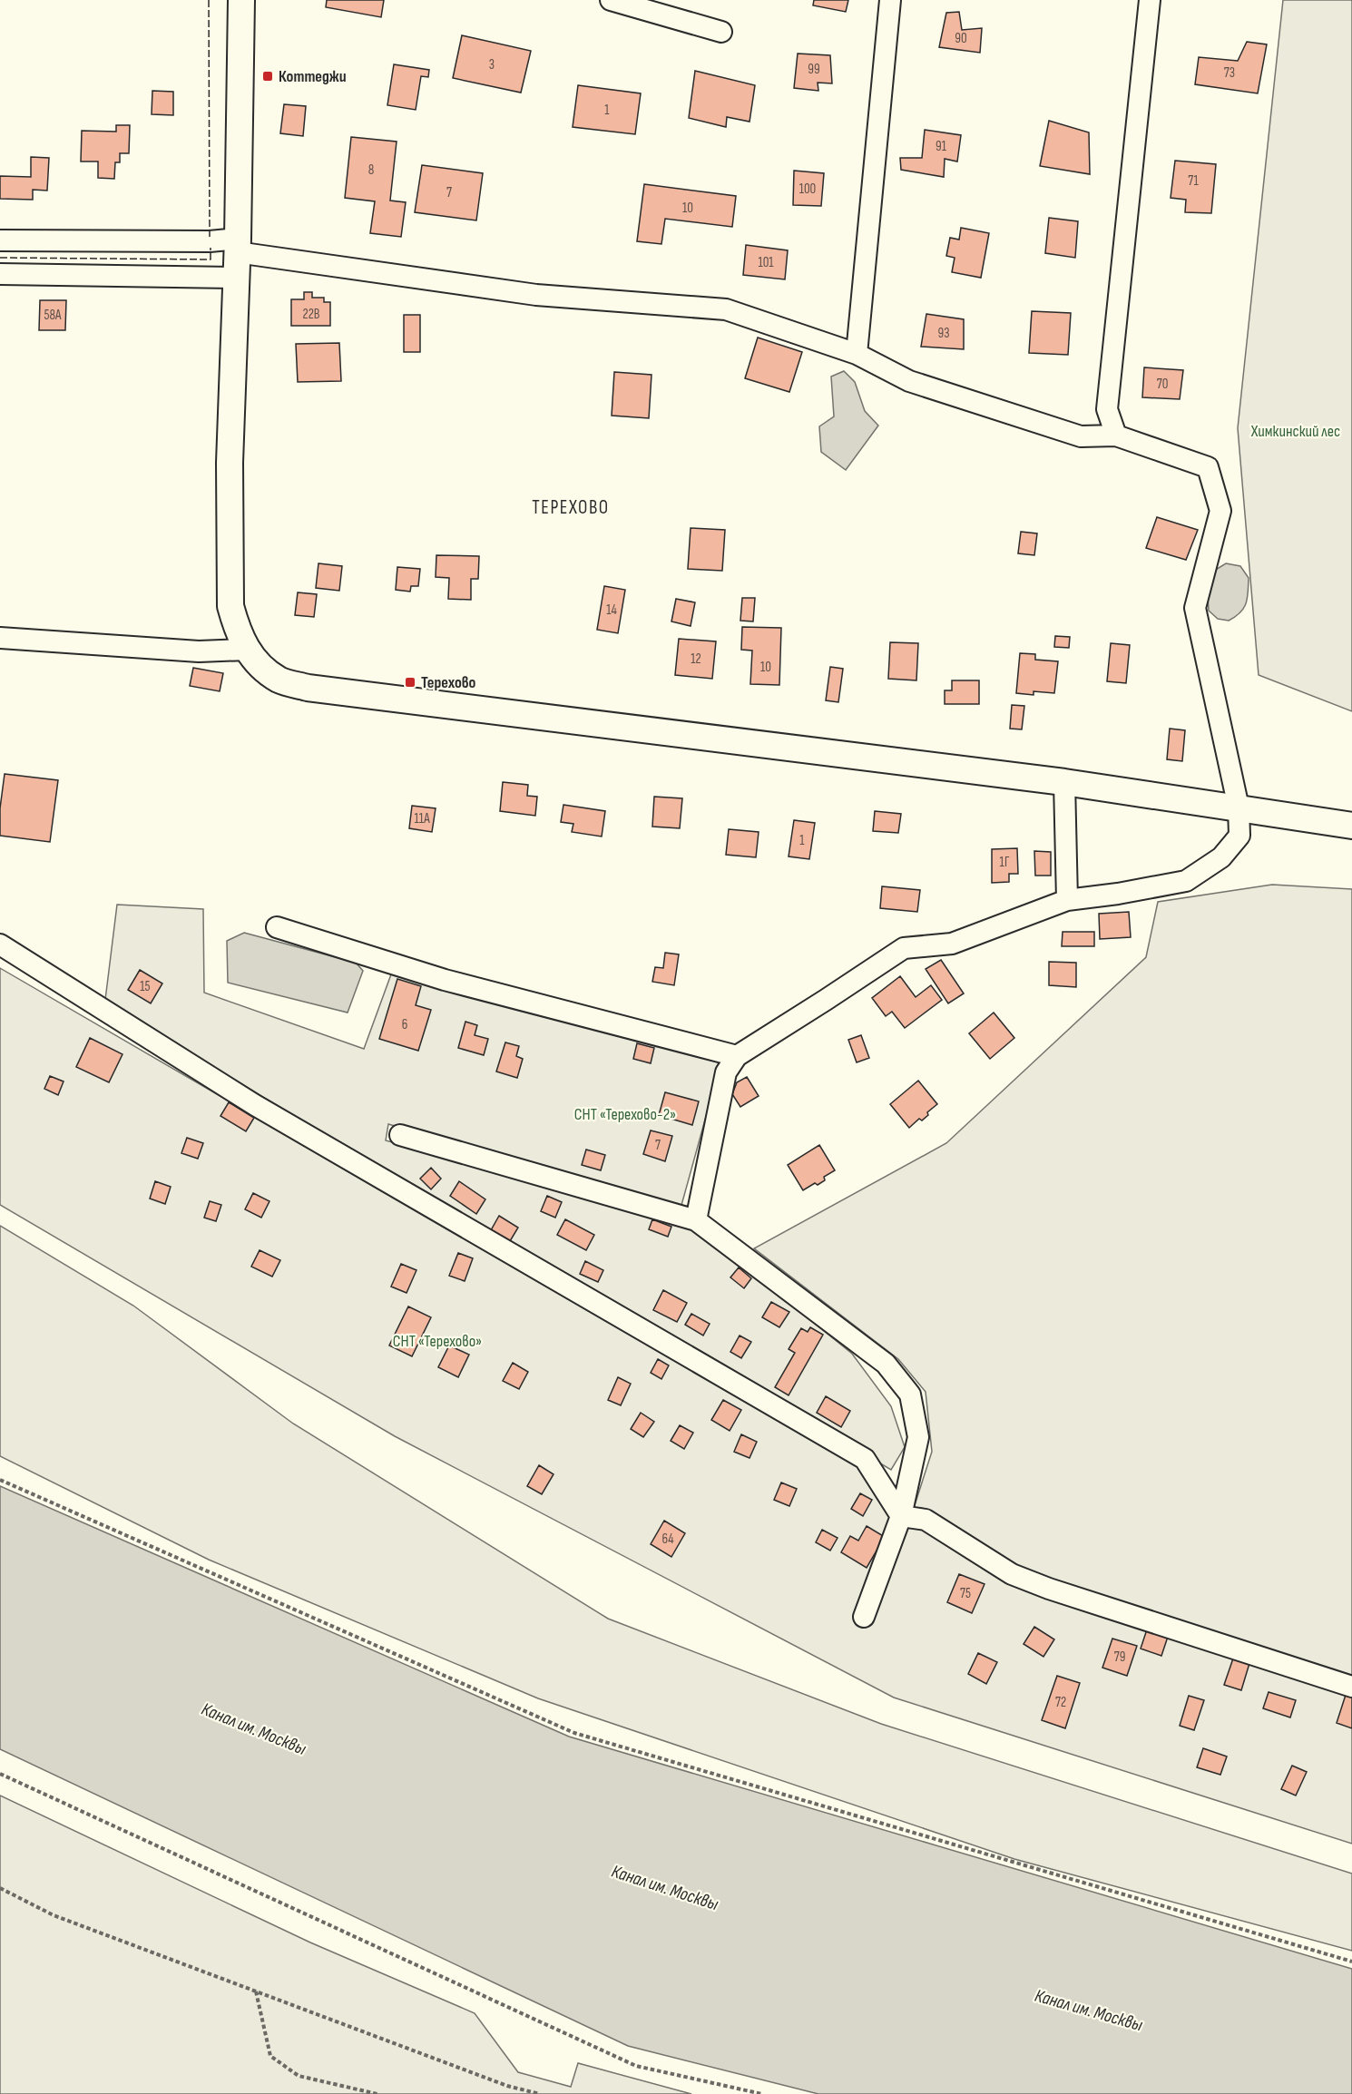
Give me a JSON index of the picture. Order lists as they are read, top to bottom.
{
  "districts": ["ТЕРЕХОВО"],
  "water": ["Канал им. Москвы"],
  "parks": ["Химкинский лес", "СНТ «Терехово-2»", "СНТ «Терехово»"],
  "places": {
    "transit": ["Коттеджи", "Терехово"]
  },
  "house_numbers": [
    "90",
    "3",
    "99",
    "73",
    "1",
    "91",
    "8",
    "71",
    "100",
    "7",
    "10",
    "101",
    "22В",
    "58А",
    "93",
    "70",
    "14",
    "12",
    "10",
    "11А",
    "1",
    "1Г",
    "15",
    "6",
    "7",
    "64",
    "75",
    "79",
    "72"
  ]
}
